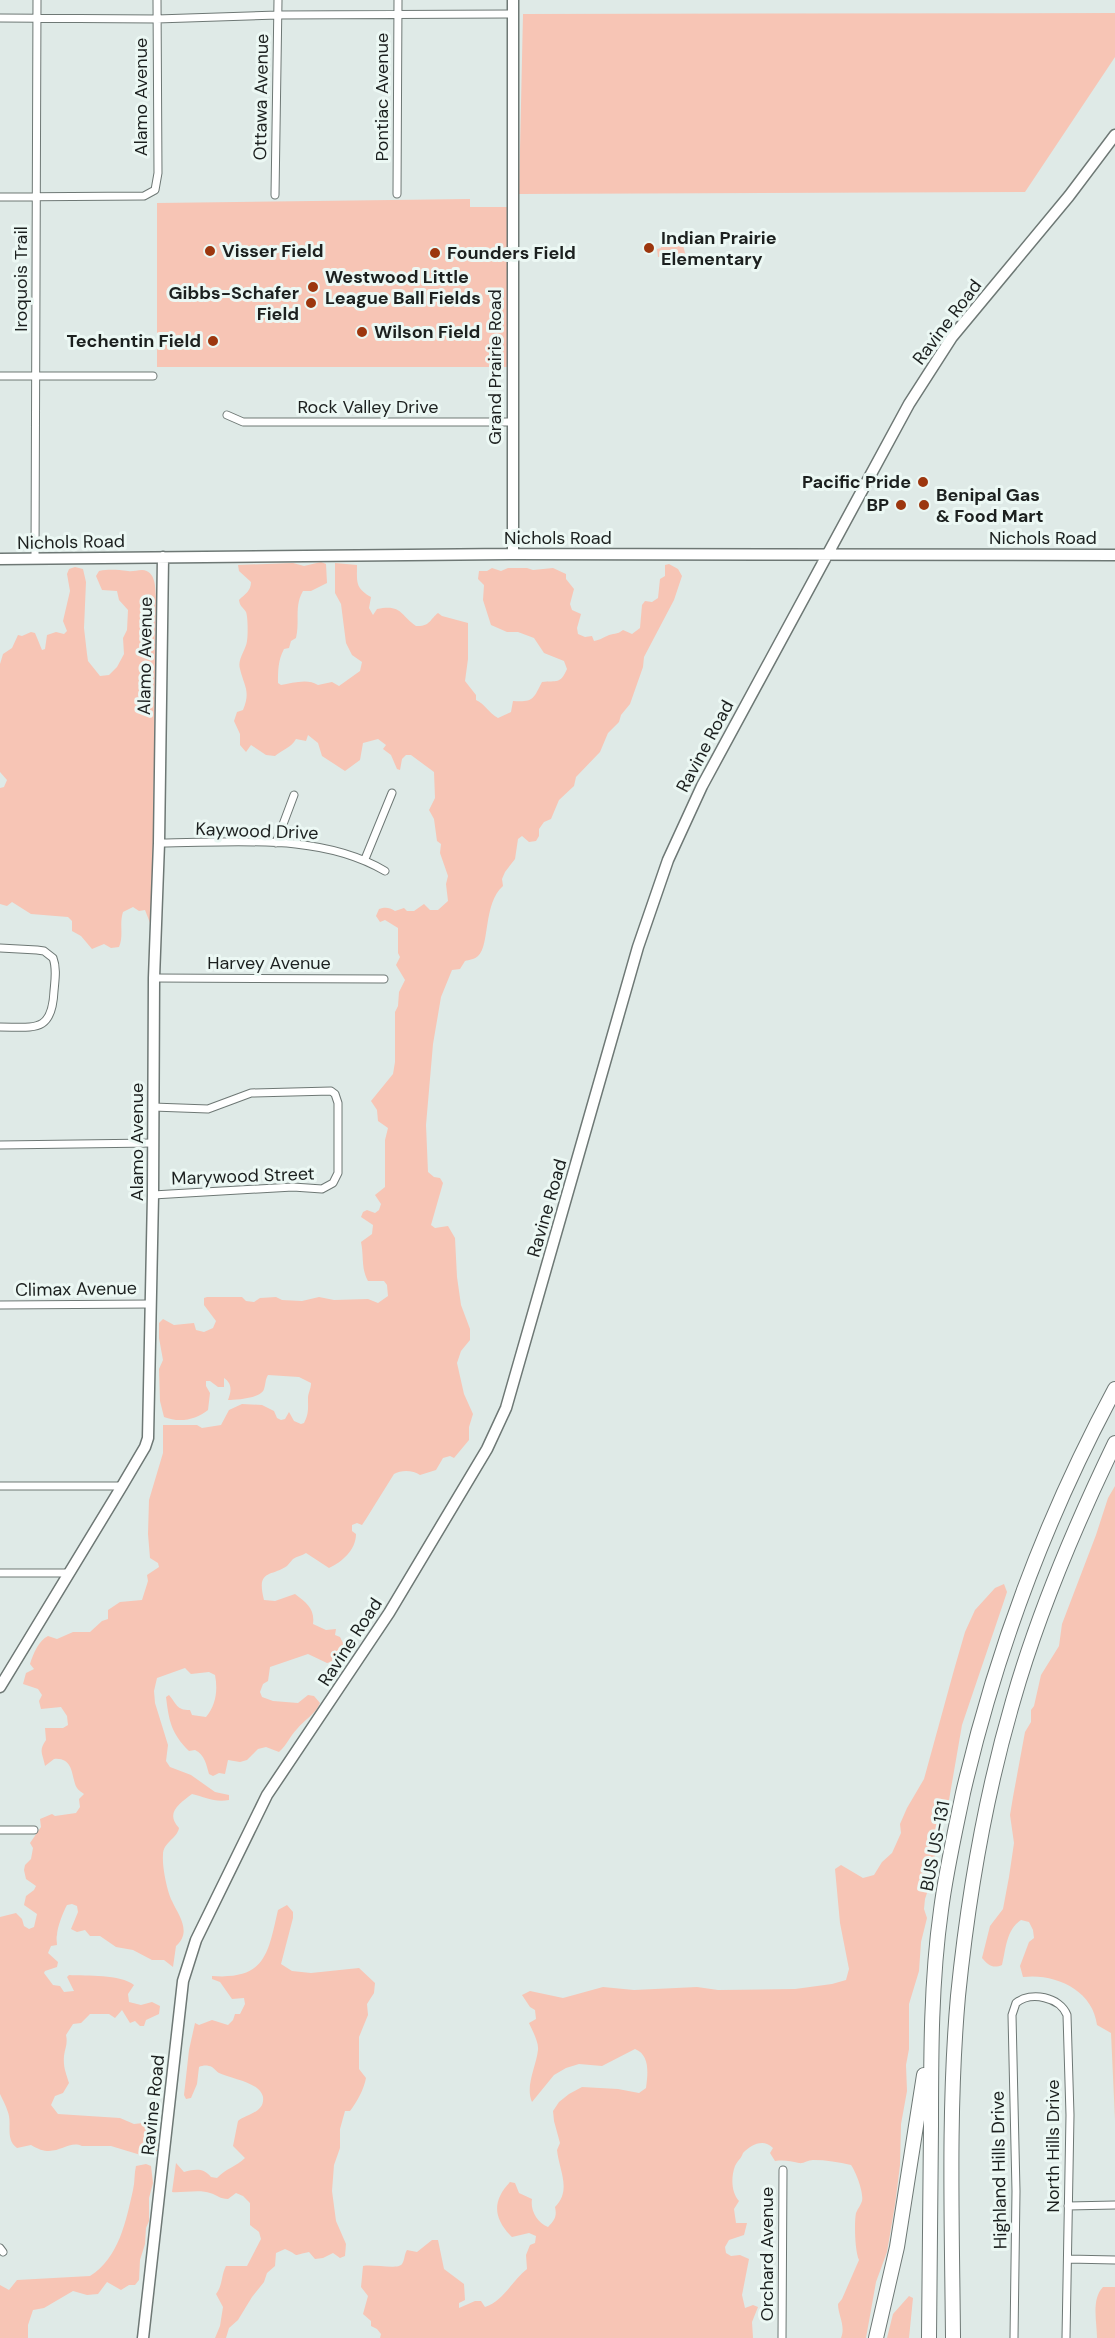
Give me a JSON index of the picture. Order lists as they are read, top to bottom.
{
  "streets": {
    "highway": ["BUS US-131"],
    "street": [
      "Alamo Avenue",
      "Ottawa Avenue",
      "Pontiac Avenue",
      "Iroquois Trail",
      "Ravine Road",
      "Grand Prairie Road",
      "Rock Valley Drive",
      "Nichols Road",
      "Kaywood Drive",
      "Harvey Avenue",
      "Marywood Street",
      "Climax Avenue",
      "North Hills Drive",
      "Highland Hills Drive",
      "Orchard Avenue"
    ]
  },
  "crossings": [
    ["Alamo Avenue", "Iroquois Trail"],
    ["Alamo Avenue", "Nichols Road"],
    ["Alamo Avenue", "Kaywood Drive"],
    ["Alamo Avenue", "Harvey Avenue"],
    ["Alamo Avenue", "Marywood Street"],
    ["Alamo Avenue", "Climax Avenue"],
    ["Iroquois Trail", "Nichols Road"],
    ["Ravine Road", "Nichols Road"],
    ["Grand Prairie Road", "Rock Valley Drive"],
    ["Grand Prairie Road", "Nichols Road"],
    ["North Hills Drive", "Highland Hills Drive"]
  ],
  "places": [
    "Indian Prairie Elementary",
    "Visser Field",
    "Founders Field",
    "Westwood Little League Ball Fields",
    "Gibbs-Schafer Field",
    "Wilson Field",
    "Techentin Field",
    "Pacific Pride",
    "BP",
    "Benipal Gas & Food Mart"
  ]
}
